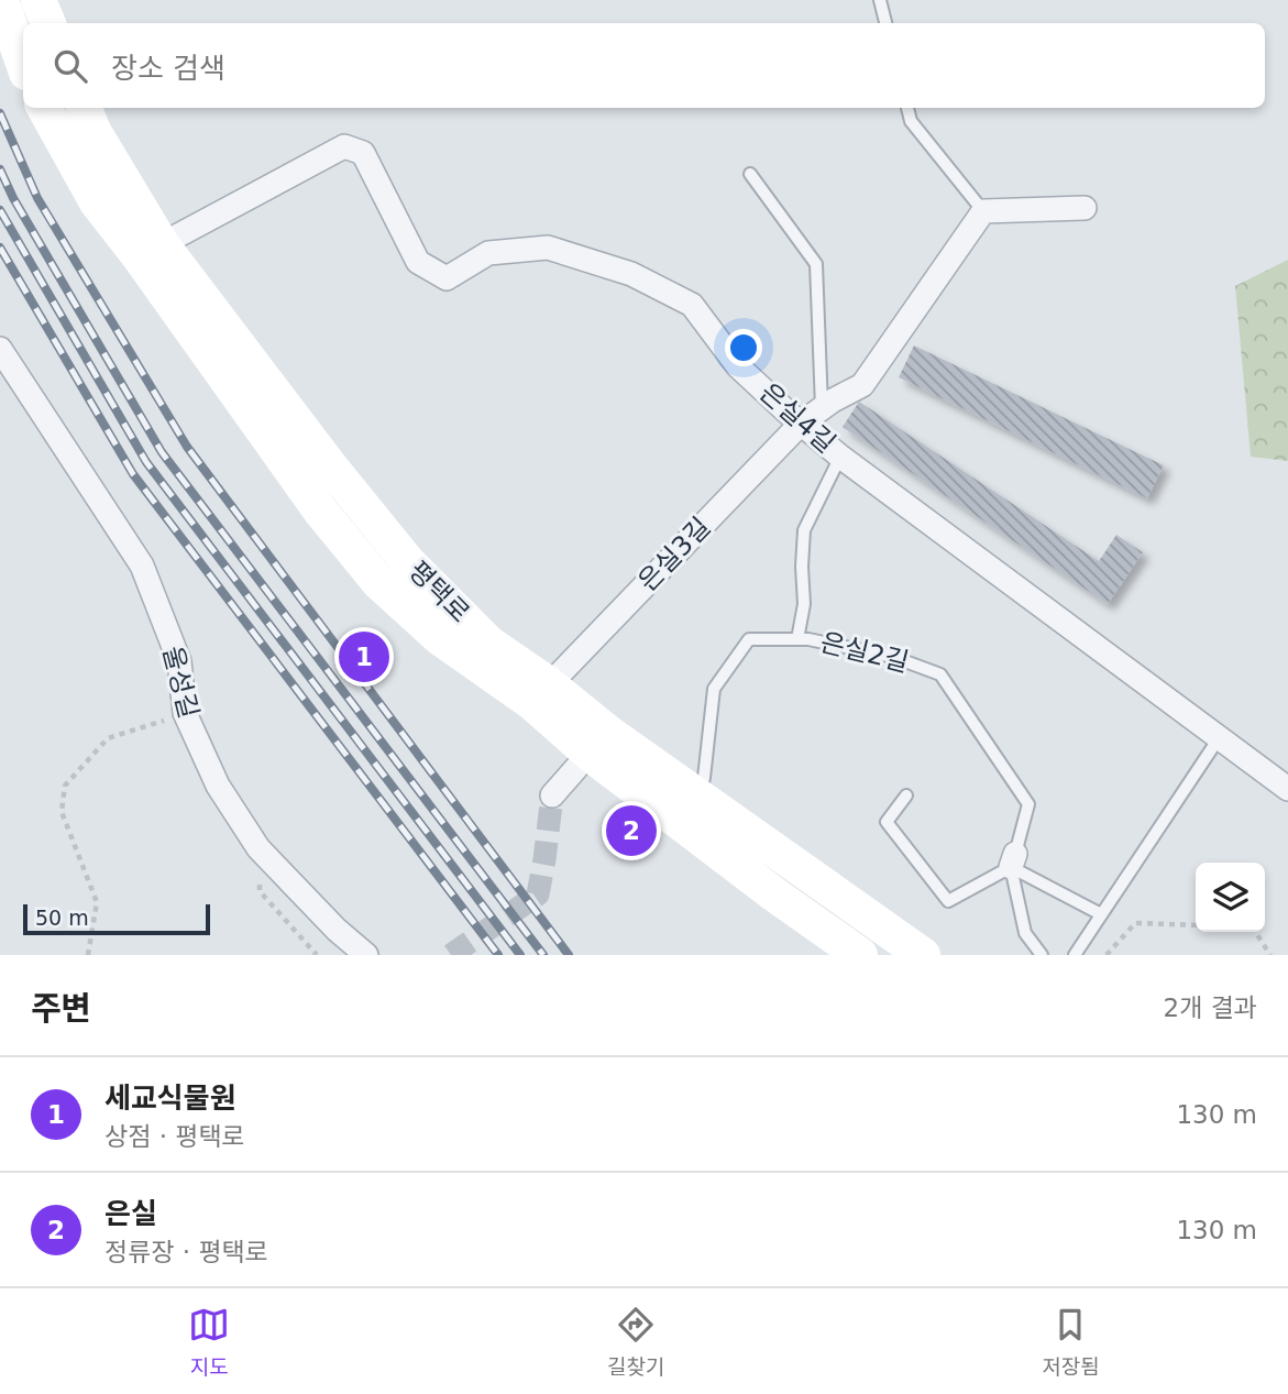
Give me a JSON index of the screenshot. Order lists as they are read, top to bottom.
{
  "streets": {
    "street": [
      "은실4길",
      "은실3길",
      "평택로",
      "울성길"
    ],
    "lane": ["은실2길"]
  },
  "crossings": [
    ["은실4길", "은실3길"],
    ["은실4길", "평택로"],
    ["은실3길", "평택로"],
    ["평택로", "은실2길"]
  ],
  "scale_bar": "50 m",
  "page": {
    "search": "장소 검색",
    "pins": ["1", "2"],
    "scale": "50 m",
    "heading": ["주변", "2개 결과"],
    "list": [
      {
        "mark": "1",
        "name": "세교식물원",
        "note": "상점 · 평택로",
        "value": "130 m"
      },
      {
        "mark": "2",
        "name": "은실",
        "note": "정류장 · 평택로",
        "value": "130 m"
      }
    ],
    "nav": ["지도", "길찾기", "저장됨"]
  }
}
